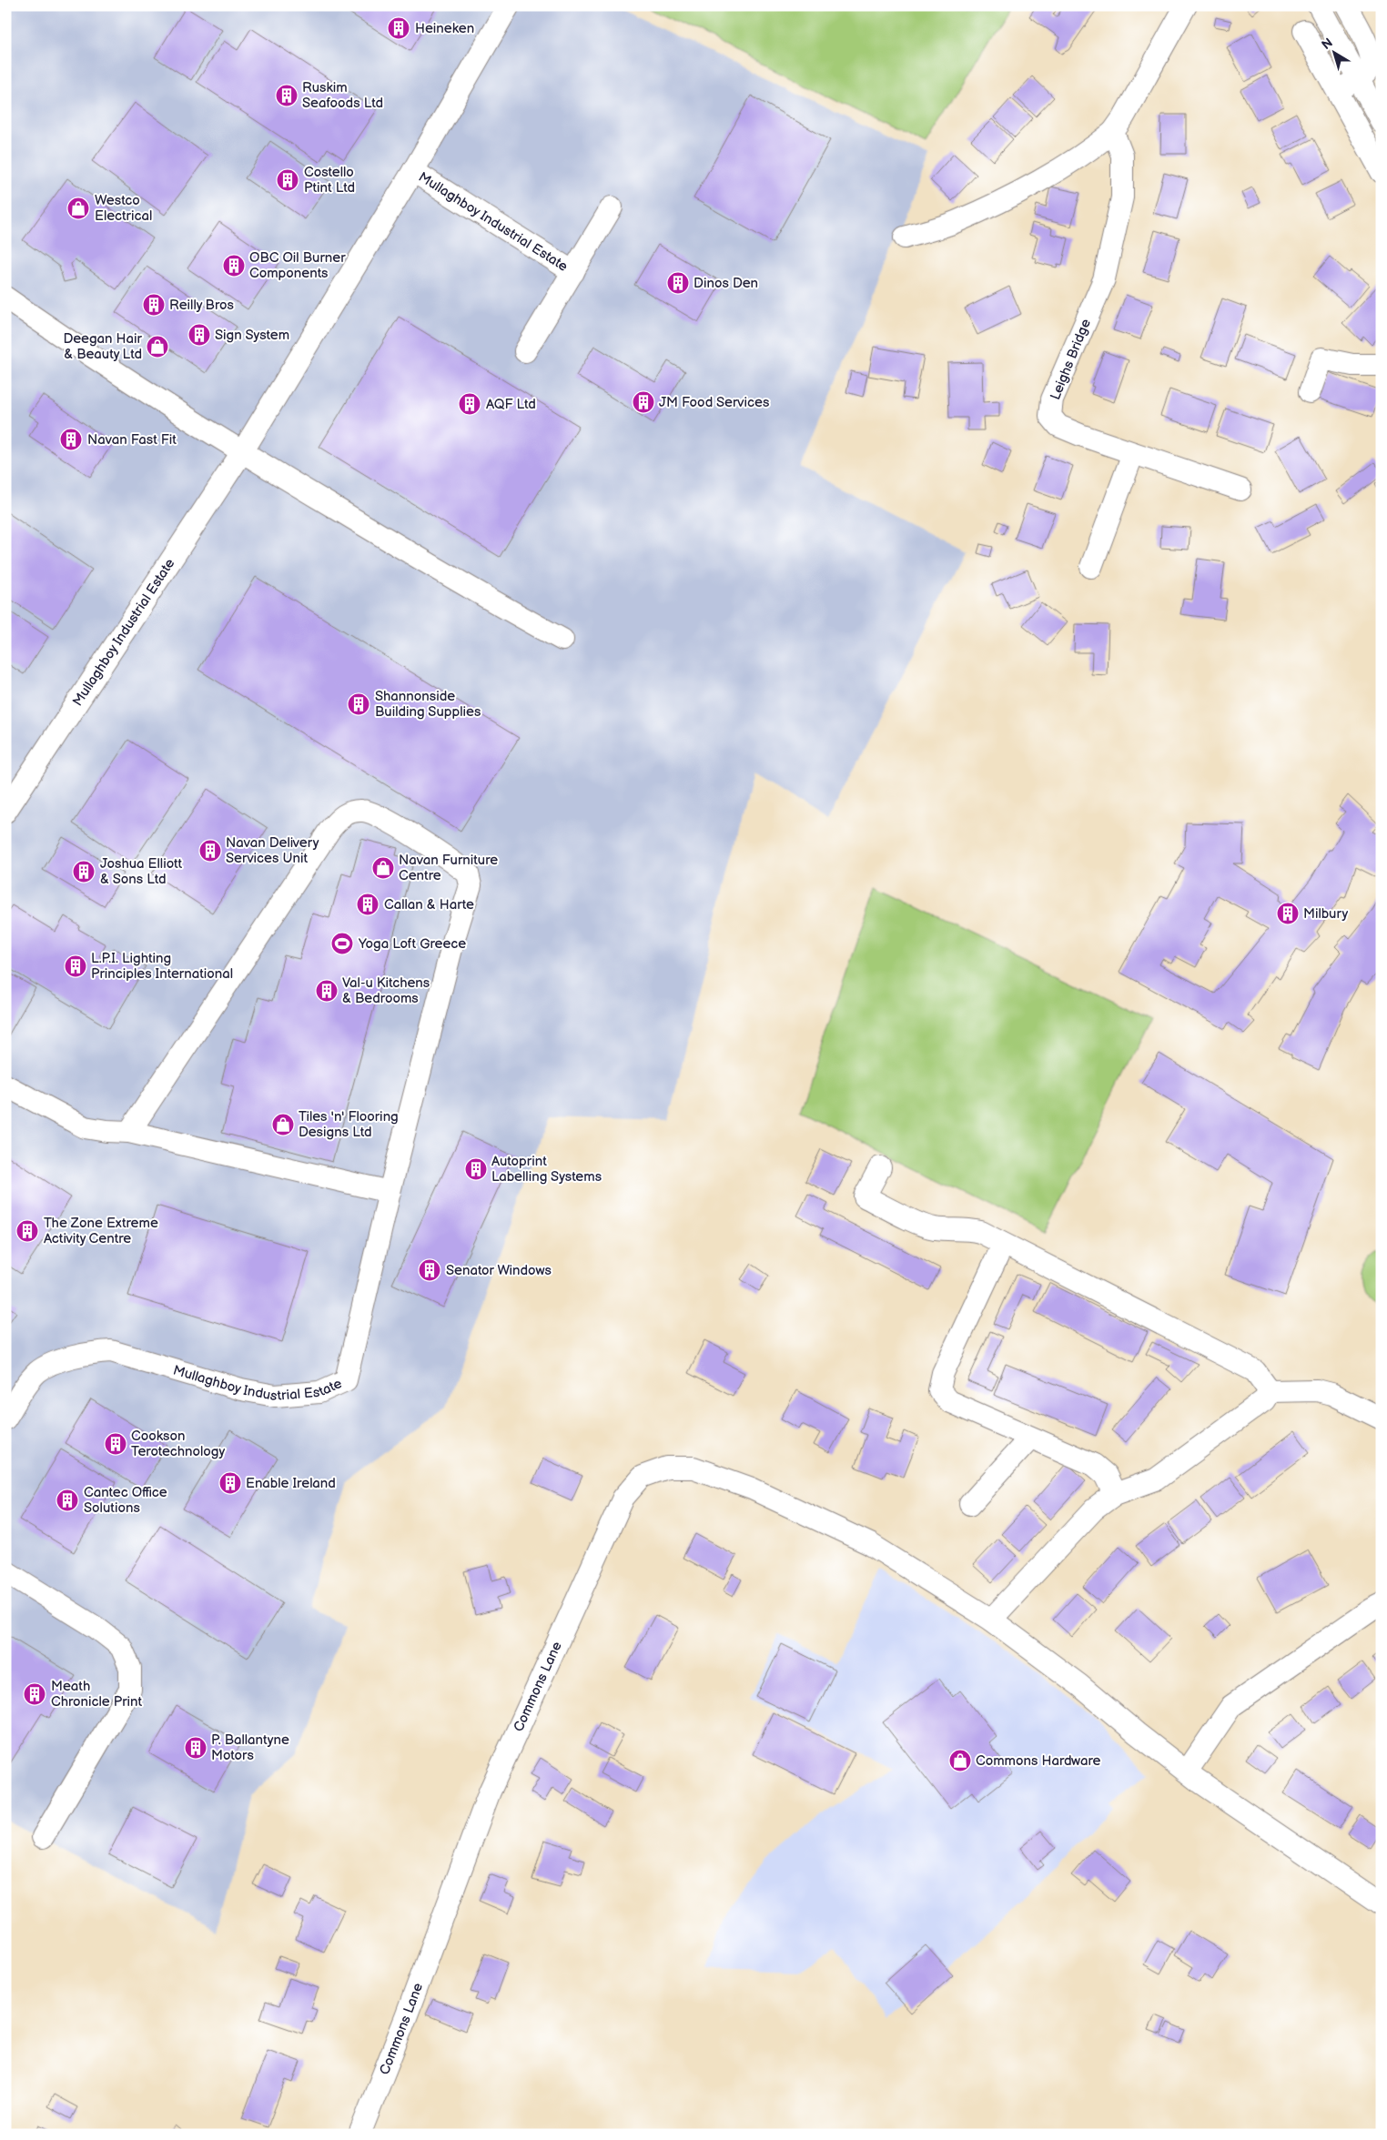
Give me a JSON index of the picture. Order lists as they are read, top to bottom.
{
  "streets": {
    "street": ["Mullaghboy Industrial Estate", "Leighs Bridge", "Commons Lane"]
  },
  "places": {
    "building": [
      "Heineken",
      "Ruskim Seafoods Ltd",
      "Costello Ptint Ltd",
      "OBC Oil Burner Components",
      "Dinos Den",
      "Reilly Bros",
      "Sign System",
      "JM Food Services",
      "AQF Ltd",
      "Navan Fast Fit",
      "Shannonside Building Supplies",
      "Navan Delivery Services Unit",
      "Joshua Elliott & Sons Ltd",
      "Callan & Harte",
      "Milbury",
      "L.P.I. Lighting Principles International",
      "Val-u Kitchens & Bedrooms",
      "Autoprint Labelling Systems",
      "The Zone Extreme Activity Centre",
      "Senator Windows",
      "Cookson Terotechnology",
      "Enable Ireland",
      "Cantec Office Solutions",
      "Meath Chronicle Print",
      "P. Ballantyne Motors"
    ],
    "shop": [
      "Westco Electrical",
      "Deegan Hair & Beauty Ltd",
      "Navan Furniture Centre",
      "Tiles 'n' Flooring Designs Ltd",
      "Commons Hardware"
    ],
    "sports": ["Yoga Loft Greece"]
  },
  "north": "top left"
}
